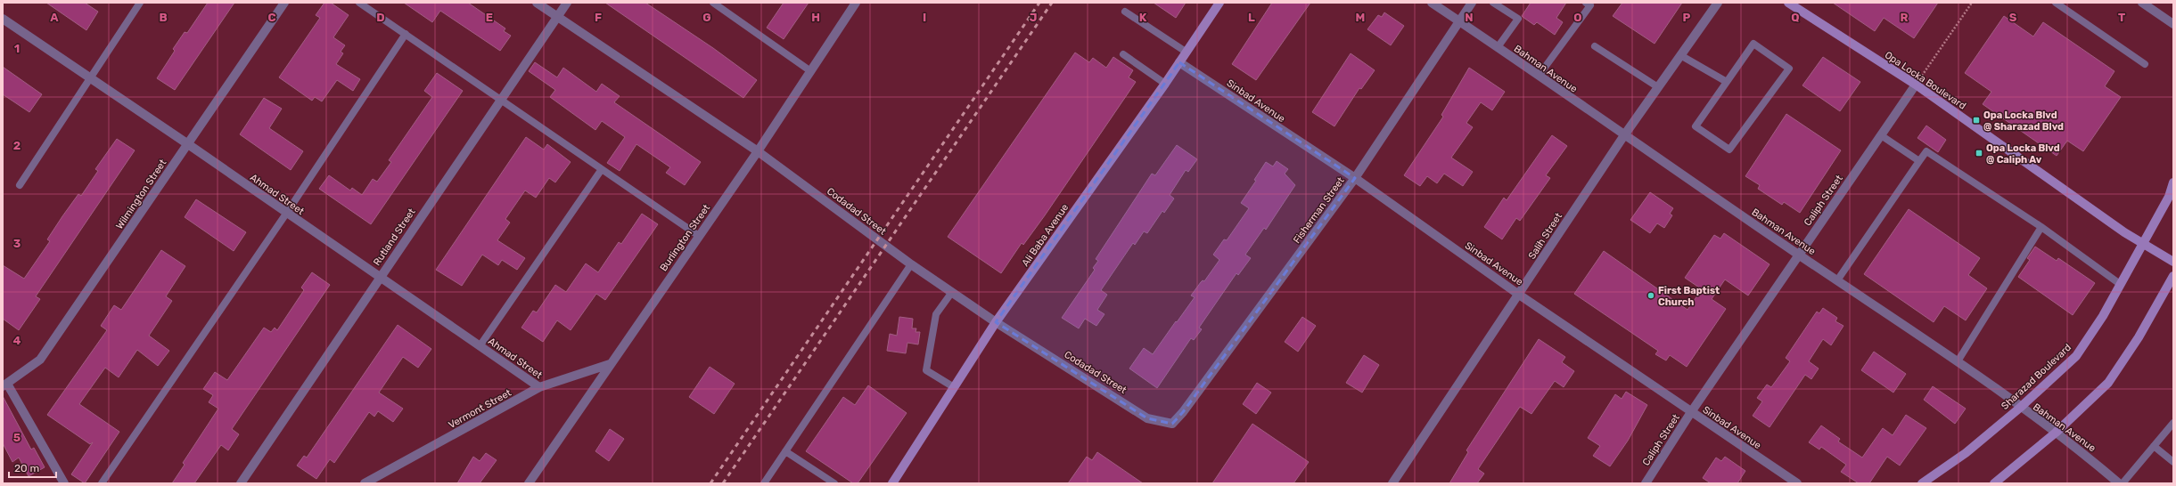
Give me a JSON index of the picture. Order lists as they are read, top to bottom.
{
  "streets": {
    "street": [
      "Bahman Avenue",
      "Opa Locka Boulevard",
      "Sinbad Avenue",
      "Wilmington Street",
      "Ahmad Street",
      "Caliph Street",
      "Fisherman Street",
      "Codadad Street",
      "Ali Baba Avenue",
      "Salih Street",
      "Rutland Street",
      "Burlington Street",
      "Sharazad Boulevard",
      "Vermont Street"
    ]
  },
  "crossings": [
    ["Bahman Avenue", "Caliph Street"],
    ["Bahman Avenue", "Fisherman Street"],
    ["Bahman Avenue", "Salih Street"],
    ["Bahman Avenue", "Sharazad Boulevard"],
    ["Opa Locka Boulevard", "Caliph Street"],
    ["Opa Locka Boulevard", "Sharazad Boulevard"],
    ["Sinbad Avenue", "Caliph Street"],
    ["Sinbad Avenue", "Fisherman Street"],
    ["Sinbad Avenue", "Ali Baba Avenue"],
    ["Sinbad Avenue", "Salih Street"],
    ["Wilmington Street", "Ahmad Street"],
    ["Ahmad Street", "Rutland Street"],
    ["Ahmad Street", "Vermont Street"],
    ["Fisherman Street", "Codadad Street"],
    ["Codadad Street", "Ali Baba Avenue"],
    ["Codadad Street", "Rutland Street"],
    ["Codadad Street", "Burlington Street"],
    ["Burlington Street", "Vermont Street"]
  ],
  "places": {
    "transit": ["Opa Locka Blvd @ Sharazad Blvd", "Opa Locka Blvd @ Caliph Av"],
    "other": ["First Baptist Church"]
  },
  "scale_bar": "20 m",
  "grid": {
    "columns": [
      "A",
      "B",
      "C",
      "D",
      "E",
      "F",
      "G",
      "H",
      "I",
      "J",
      "K",
      "L",
      "M",
      "N",
      "O",
      "P",
      "Q",
      "R",
      "S",
      "T"
    ],
    "rows": [
      "1",
      "2",
      "3",
      "4",
      "5"
    ]
  }
}
